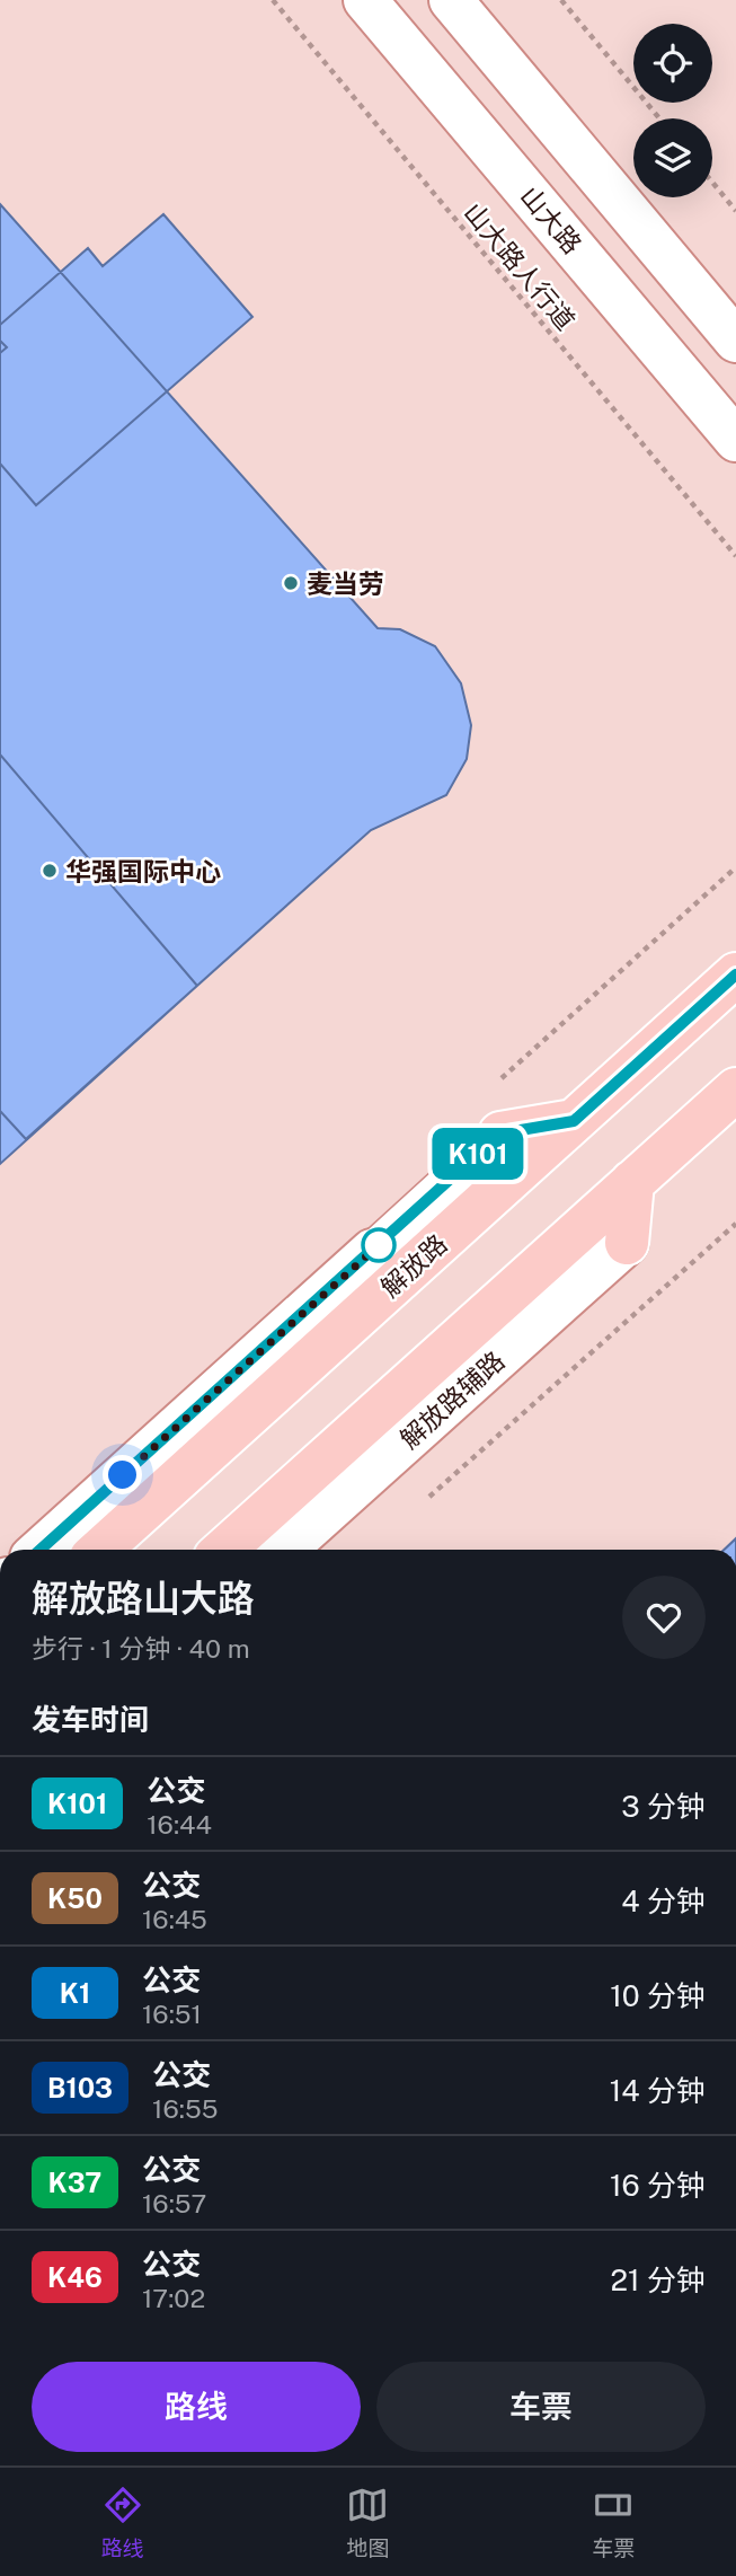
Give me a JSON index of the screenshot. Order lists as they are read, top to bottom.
{
  "streets": {
    "main road": ["山大路", "解放路", "解放路辅路"],
    "path": ["山大路人行道"]
  },
  "places": ["麦当劳", "华强国际中心"],
  "lines": ["bus line K101"],
  "page": {
    "on_map": "K101",
    "heading": [
      ["解放路山大路", "步行 · 1 分钟 · 40 m"],
      "发车时间"
    ],
    "list": [
      {
        "mark": "K101",
        "name": "公交",
        "note": "16:44",
        "value": "3 分钟"
      },
      {
        "mark": "K50",
        "name": "公交",
        "note": "16:45",
        "value": "4 分钟"
      },
      {
        "mark": "K1",
        "name": "公交",
        "note": "16:51",
        "value": "10 分钟"
      },
      {
        "mark": "B103",
        "name": "公交",
        "note": "16:55",
        "value": "14 分钟"
      },
      {
        "mark": "K37",
        "name": "公交",
        "note": "16:57",
        "value": "16 分钟"
      },
      {
        "mark": "K46",
        "name": "公交",
        "note": "17:02",
        "value": "21 分钟"
      }
    ],
    "buttons": ["路线", "车票"],
    "tabs": ["路线", "地图", "车票"]
  }
}
